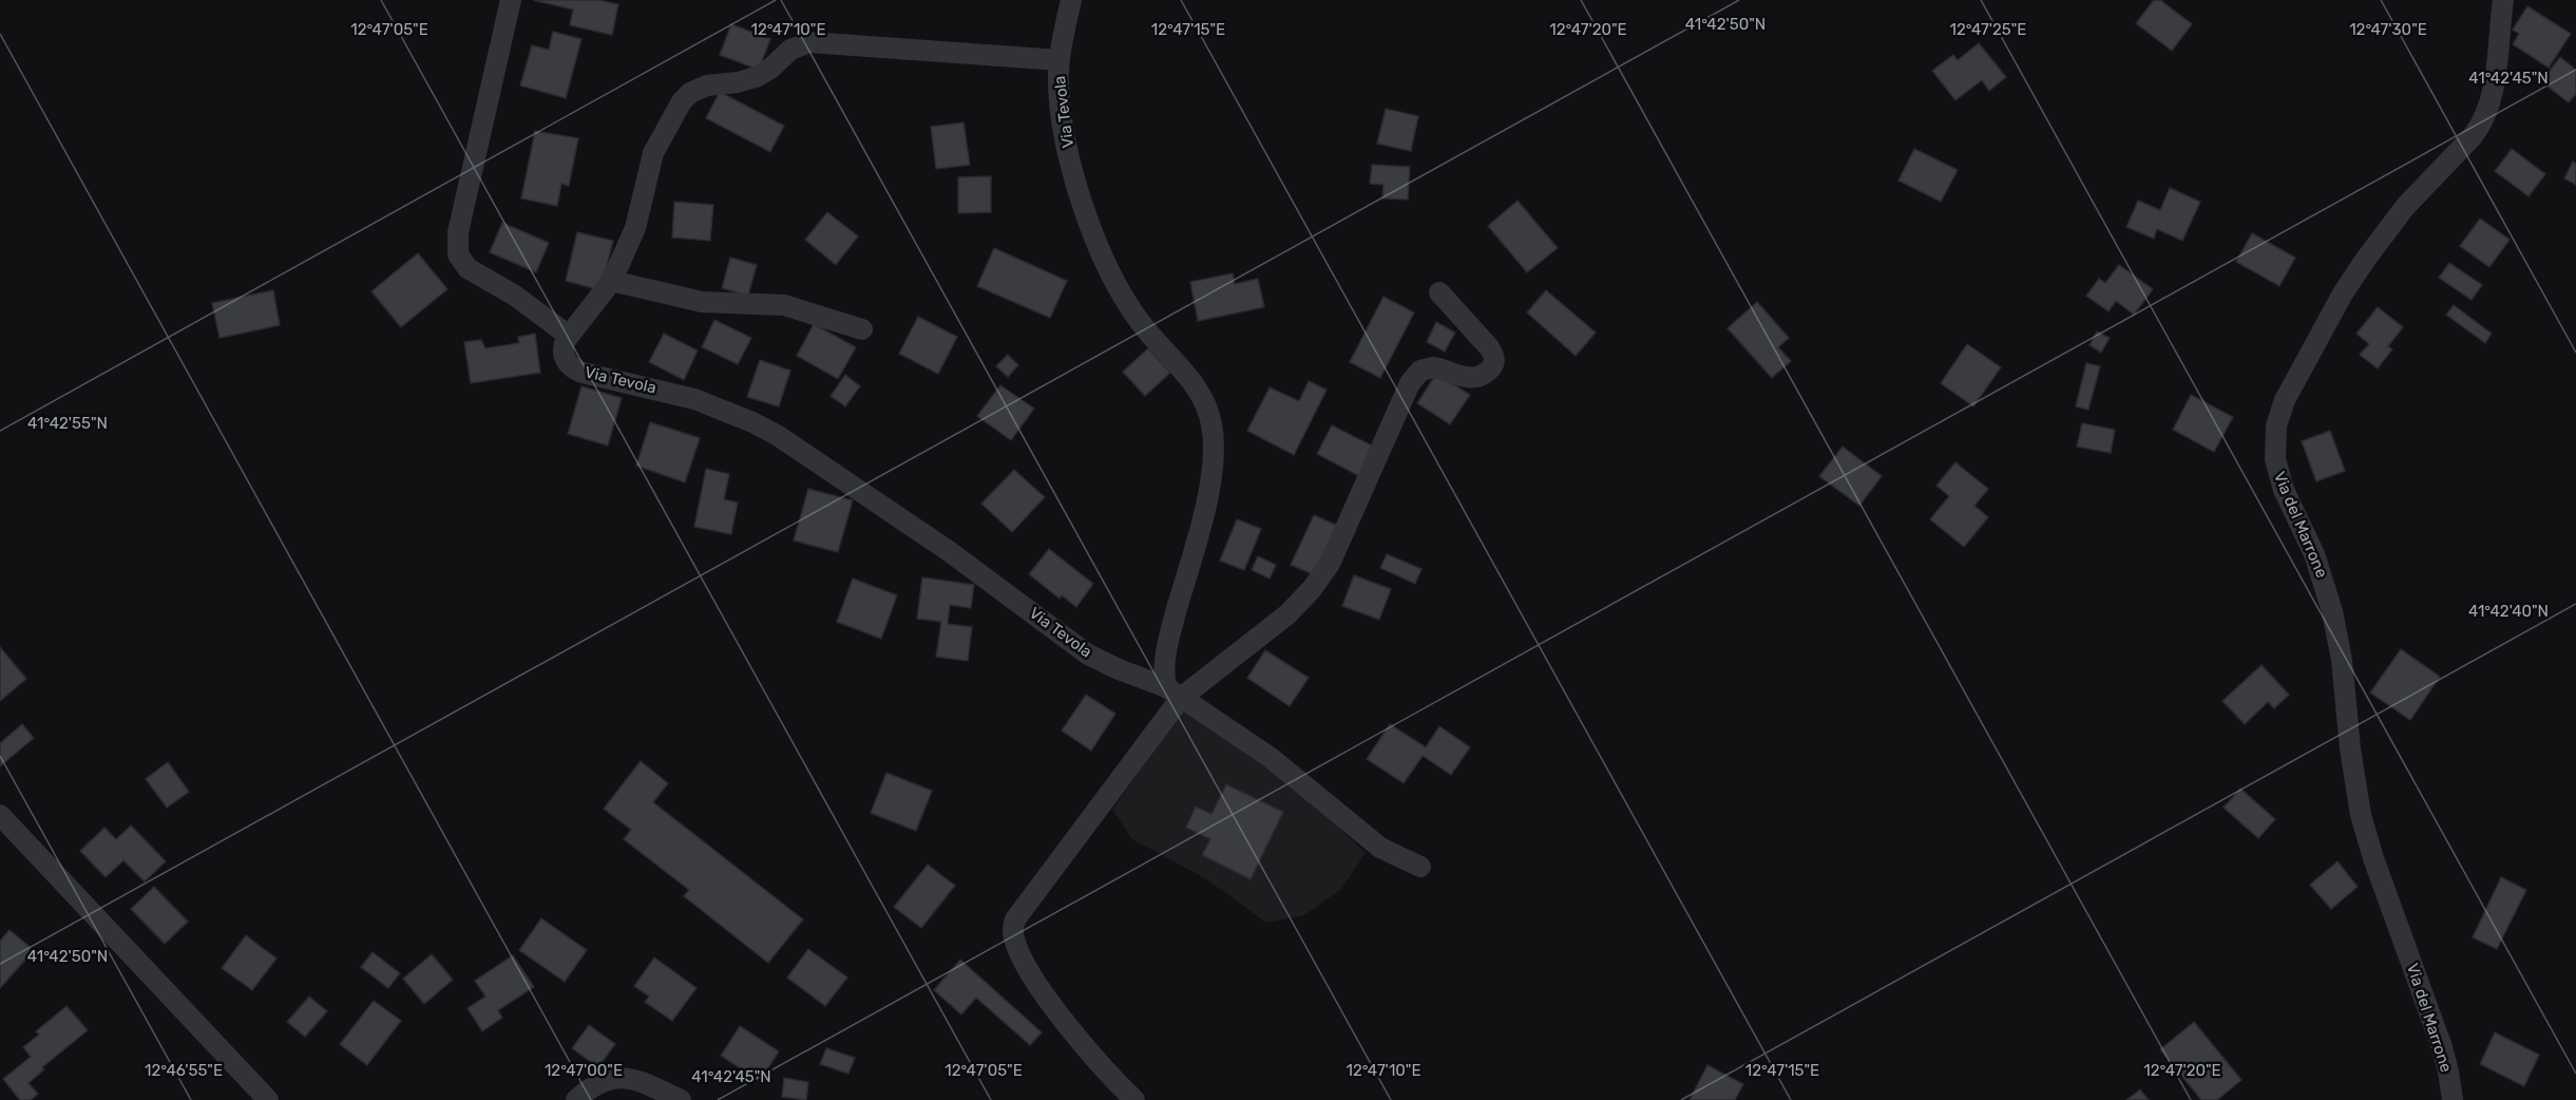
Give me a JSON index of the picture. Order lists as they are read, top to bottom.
{
  "streets": {
    "street": ["Via Tevola", "Via del Marrone"]
  },
  "coordinates": [
    "41°42'50\"N",
    "12°47'05\"E",
    "12°47'10\"E",
    "12°47'15\"E",
    "12°47'20\"E",
    "12°47'25\"E",
    "12°47'30\"E",
    "41°42'45\"N",
    "41°42'55\"N",
    "41°42'40\"N",
    "12°46'55\"E",
    "12°47'00\"E"
  ]
}
